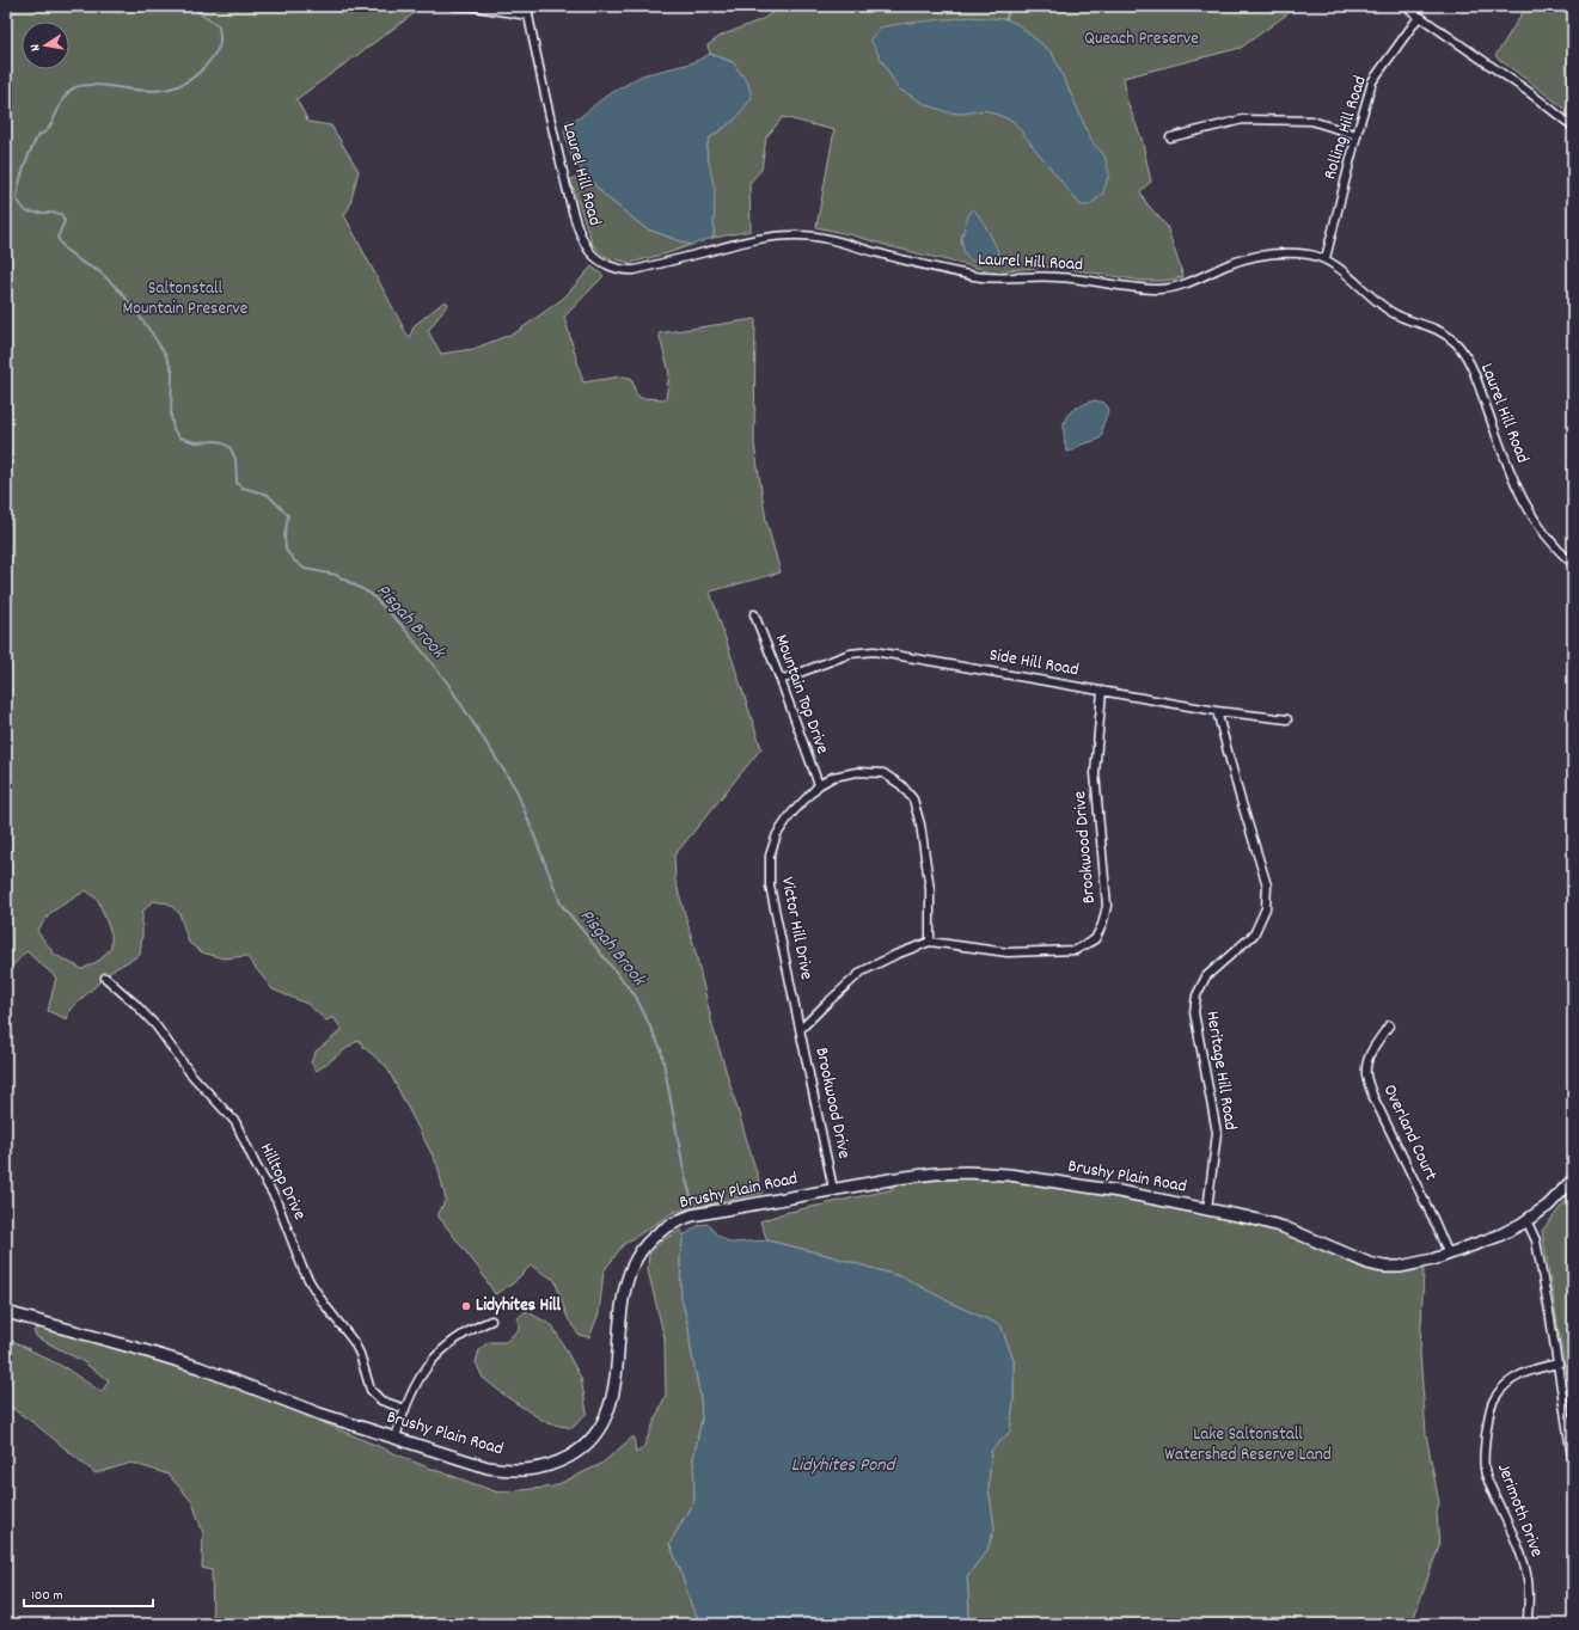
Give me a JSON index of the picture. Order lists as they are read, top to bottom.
{
  "streets": {
    "main road": ["Brushy Plain Road"],
    "street": [
      "Rolling Hill Road",
      "Laurel Hill Road",
      "Side Hill Road",
      "Mountain Top Drive",
      "Brookwood Drive",
      "Victor Hill Drive",
      "Heritage Hill Road",
      "Overland Court",
      "Hilltop Drive",
      "Jerimoth Drive"
    ]
  },
  "crossings": [
    ["Rolling Hill Road", "Laurel Hill Road"],
    ["Side Hill Road", "Mountain Top Drive"],
    ["Side Hill Road", "Brookwood Drive"],
    ["Side Hill Road", "Heritage Hill Road"],
    ["Mountain Top Drive", "Victor Hill Drive"],
    ["Brookwood Drive", "Victor Hill Drive"],
    ["Brookwood Drive", "Brushy Plain Road"],
    ["Heritage Hill Road", "Brushy Plain Road"],
    ["Overland Court", "Brushy Plain Road"]
  ],
  "water": ["Pisgah Brook", "Lidyhites Pond"],
  "parks": ["Queach Preserve", "Saltonstall Mountain Preserve", "Lake Saltonstall Watershed Reserve Land"],
  "places": ["Lidyhites Hill"],
  "scale_bar": "100 m",
  "north": "left"
}
